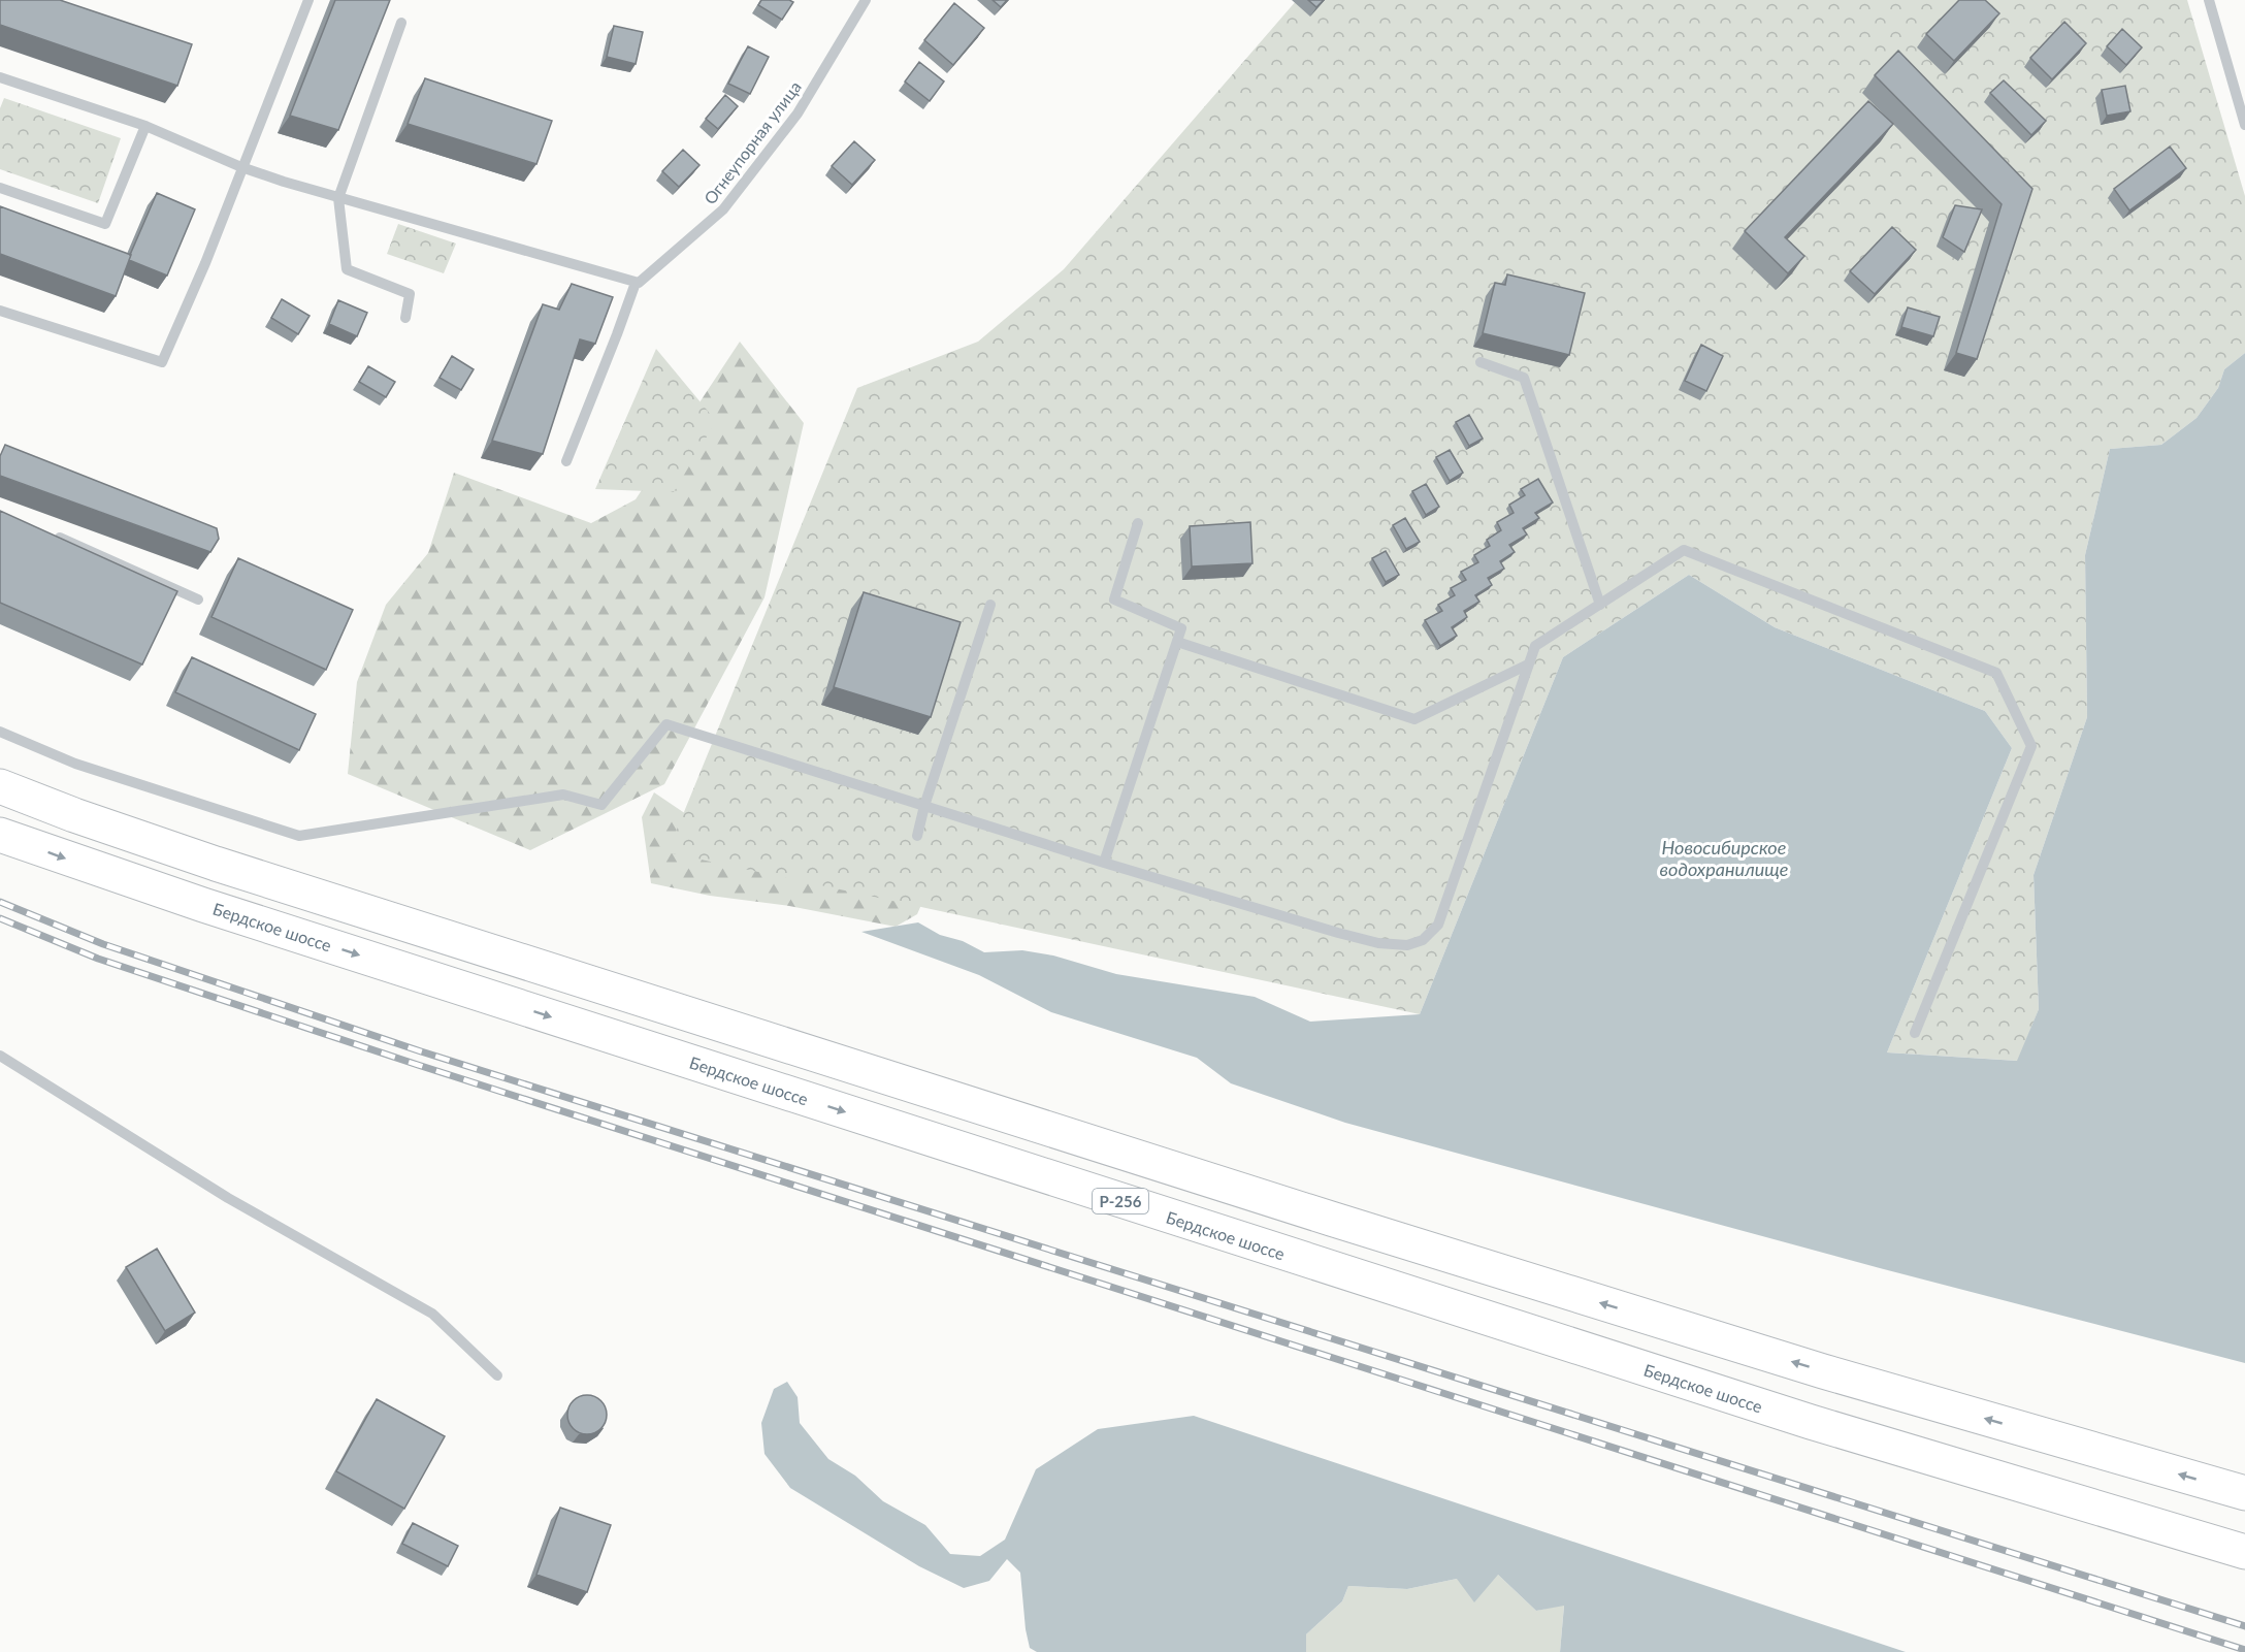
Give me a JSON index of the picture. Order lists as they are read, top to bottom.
{
  "streets": {
    "highway": ["Бердское шоссе", "Р-256"],
    "lane": ["Огнеупорная улица"]
  },
  "water": ["Новосибирское водохранилище"]
}
